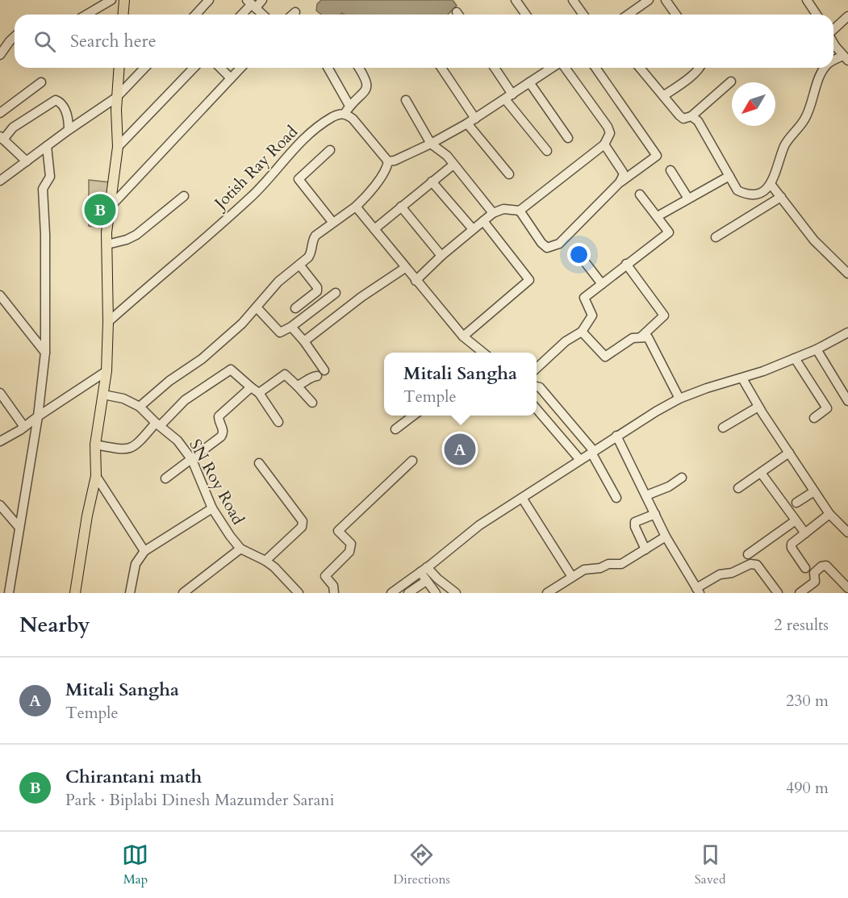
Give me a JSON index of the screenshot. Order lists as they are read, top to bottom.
{
  "streets": {
    "street": ["Jotish Ray Road", "SN Roy Road"]
  },
  "north": "bottom left",
  "page": {
    "search": "Search here",
    "pins": ["B", "A"],
    "popup": ["Mitali Sangha", "Temple"],
    "heading": ["Nearby", "2 results"],
    "list": [
      {
        "mark": "A",
        "name": "Mitali Sangha",
        "note": "Temple",
        "value": "230 m"
      },
      {
        "mark": "B",
        "name": "Chirantani math",
        "note": "Park · Biplabi Dinesh Mazumder Sarani",
        "value": "490 m"
      }
    ],
    "nav": ["Map", "Directions", "Saved"]
  }
}
